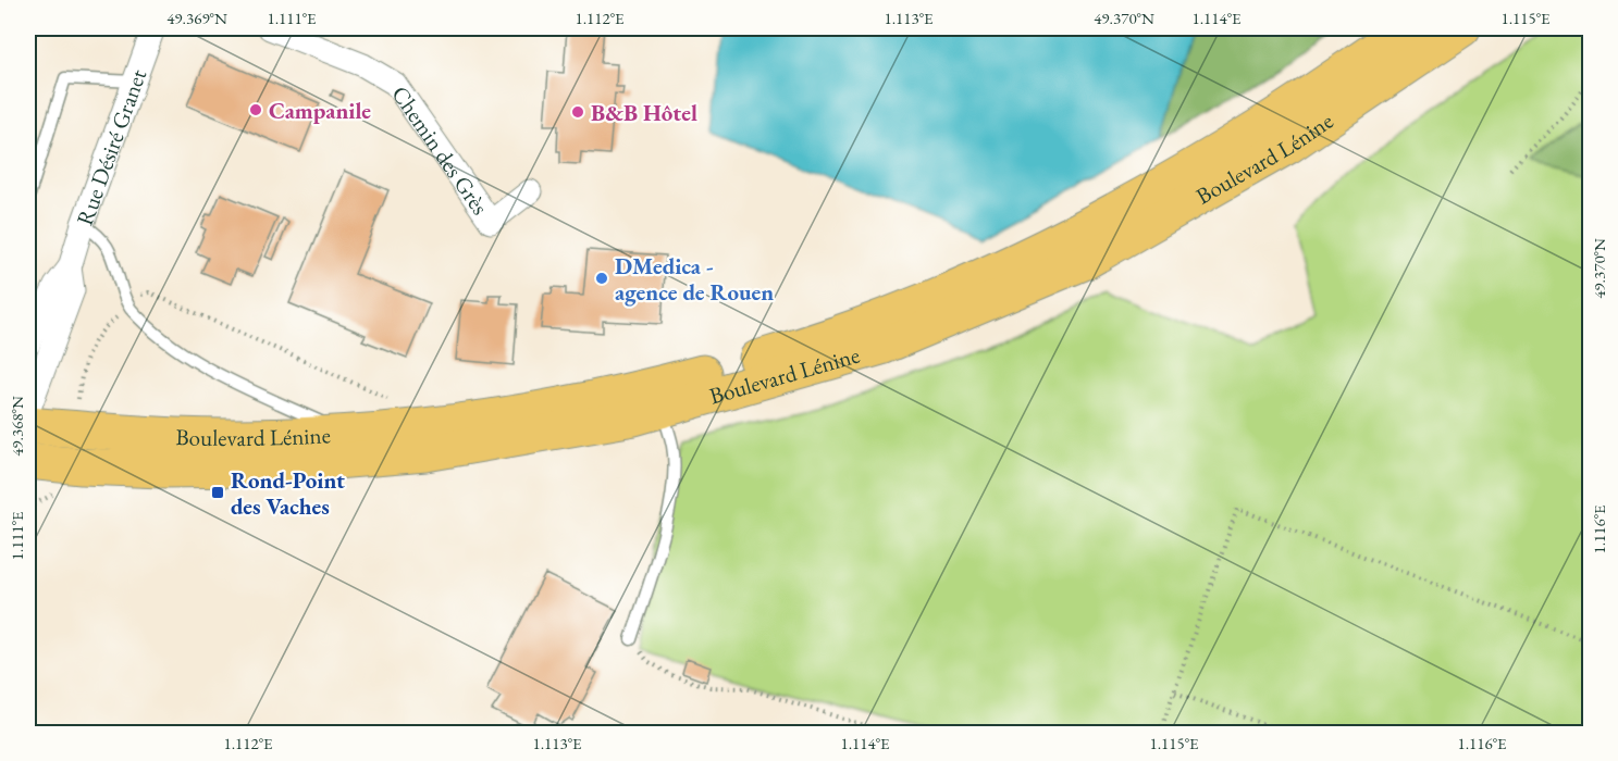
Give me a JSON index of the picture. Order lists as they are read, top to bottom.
{
  "streets": {
    "main road": ["Boulevard Lénine"],
    "street": ["Rue Désiré Granet", "Chemin des Grès"]
  },
  "places": {
    "other": ["Campanile", "B&B Hôtel", "DMedica - agence de Rouen"],
    "transit": ["Rond-Point des Vaches"]
  },
  "coordinates": [
    "49.369°N",
    "1.111°E",
    "1.112°E",
    "1.113°E",
    "49.370°N",
    "1.114°E",
    "1.115°E",
    "49.368°N",
    "1.116°E"
  ]
}
